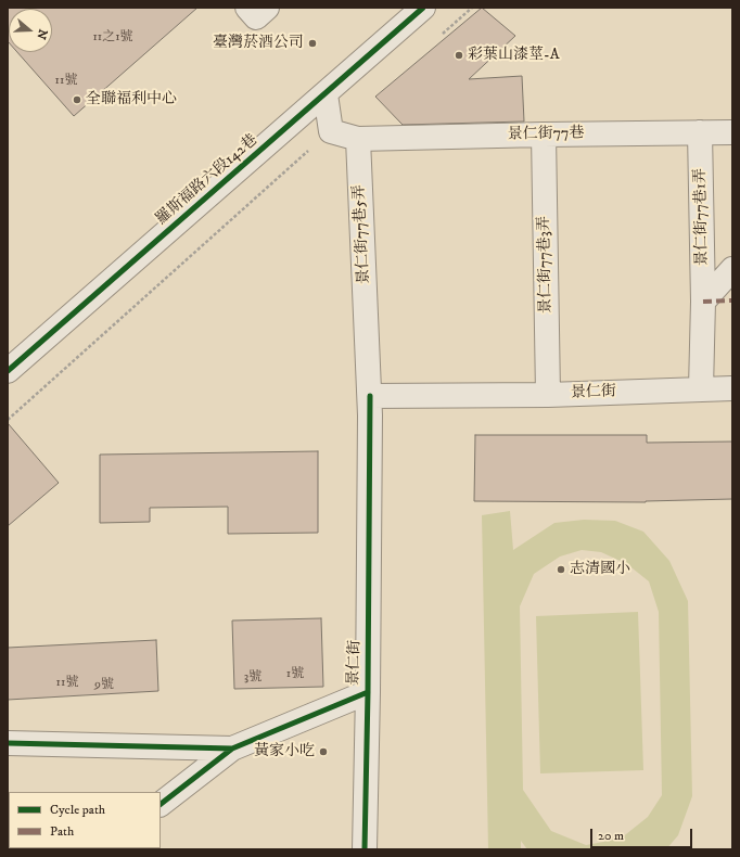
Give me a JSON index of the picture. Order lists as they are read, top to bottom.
{
  "streets": {
    "street": [
      "景仁街77巷",
      "羅斯福路六段142巷",
      "景仁街77巷1弄",
      "景仁街77巷5弄",
      "景仁街77巷3弄",
      "景仁街"
    ]
  },
  "crossings": [
    ["景仁街77巷", "景仁街77巷1弄"],
    ["景仁街77巷", "景仁街77巷5弄"],
    ["景仁街77巷", "景仁街77巷3弄"],
    ["景仁街77巷5弄", "景仁街"],
    ["景仁街77巷3弄", "景仁街"]
  ],
  "places": [
    "臺灣菸酒公司",
    "彩葉山漆莖-A",
    "全聯福利中心",
    "志清國小",
    "黃家小吃"
  ],
  "house_numbers": [
    "11之1號",
    "11號",
    "1號",
    "3號",
    "11號",
    "9號"
  ],
  "legend": ["Cycle path", "Path"],
  "scale_bar": "20 m",
  "north": "right"
}
